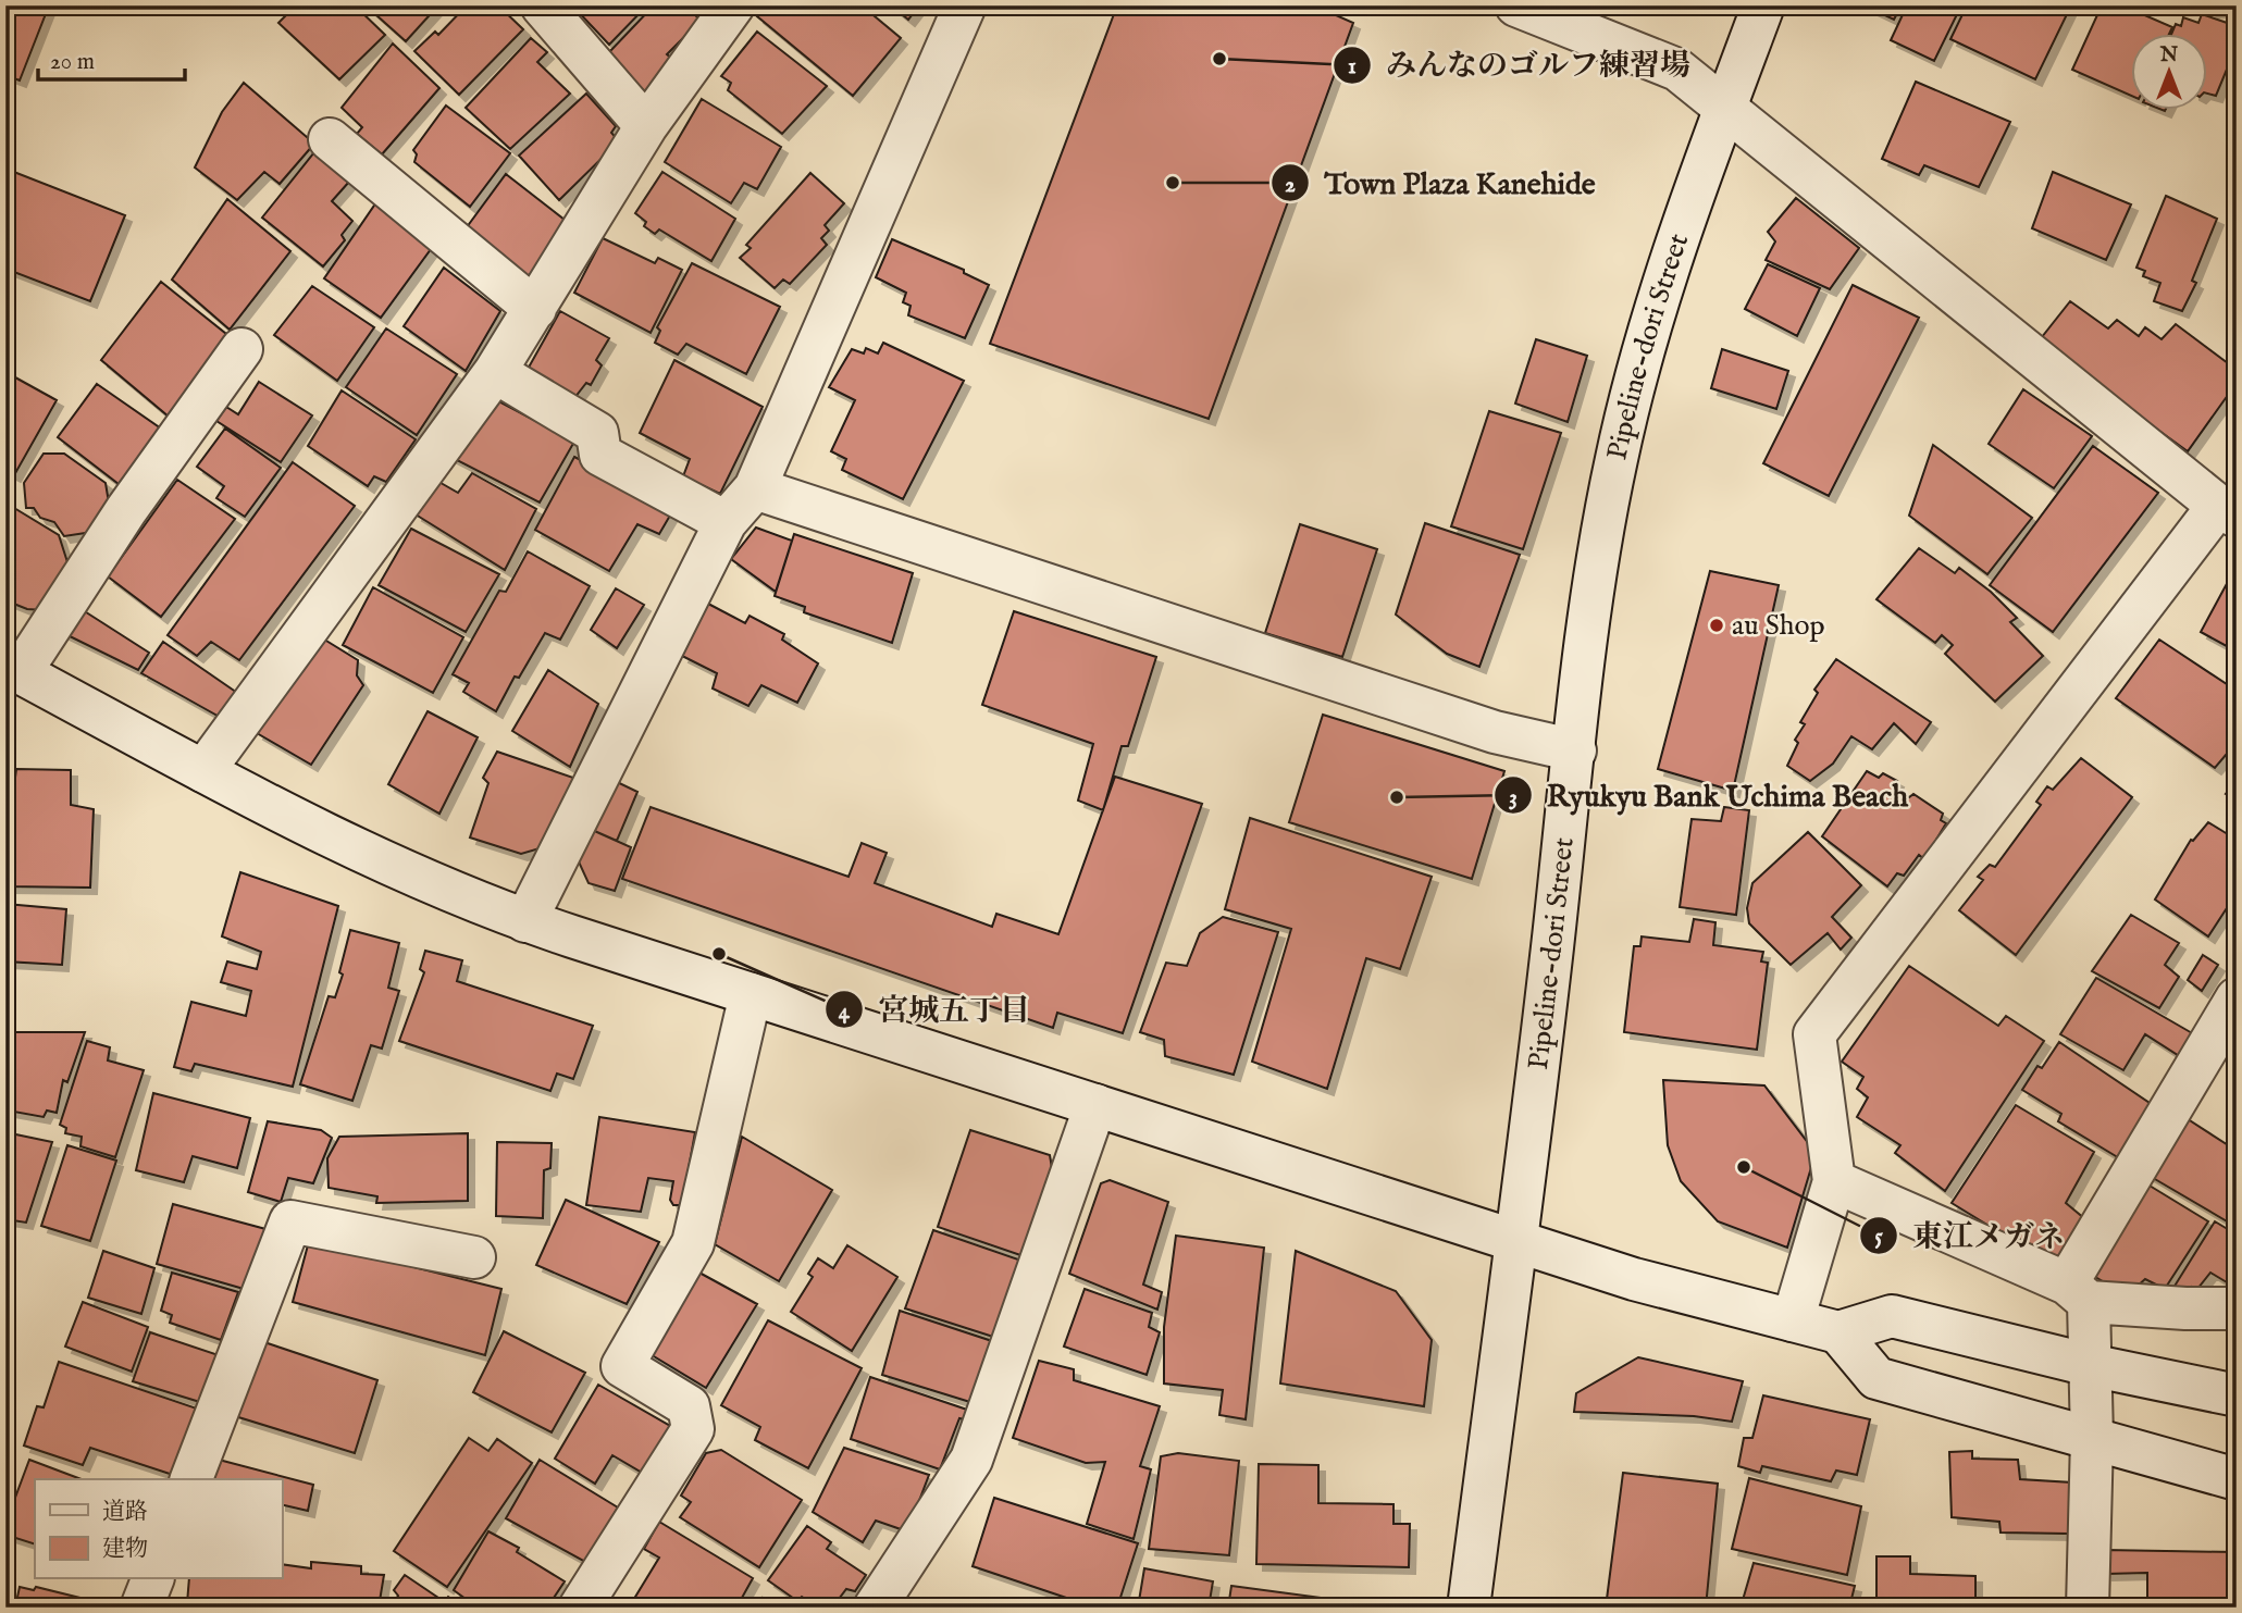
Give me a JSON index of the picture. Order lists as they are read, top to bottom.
{
  "streets": {
    "street": ["Pipeline-dori Street"]
  },
  "places": [
    "みんなのゴルフ練習場",
    "Town Plaza Kanehide",
    "au Shop",
    "Ryukyu Bank Uchima Beach",
    "宮城五丁目",
    "東江メガネ"
  ],
  "legend": ["道路", "建物"],
  "scale_bar": "20 m",
  "north": "top"
}
